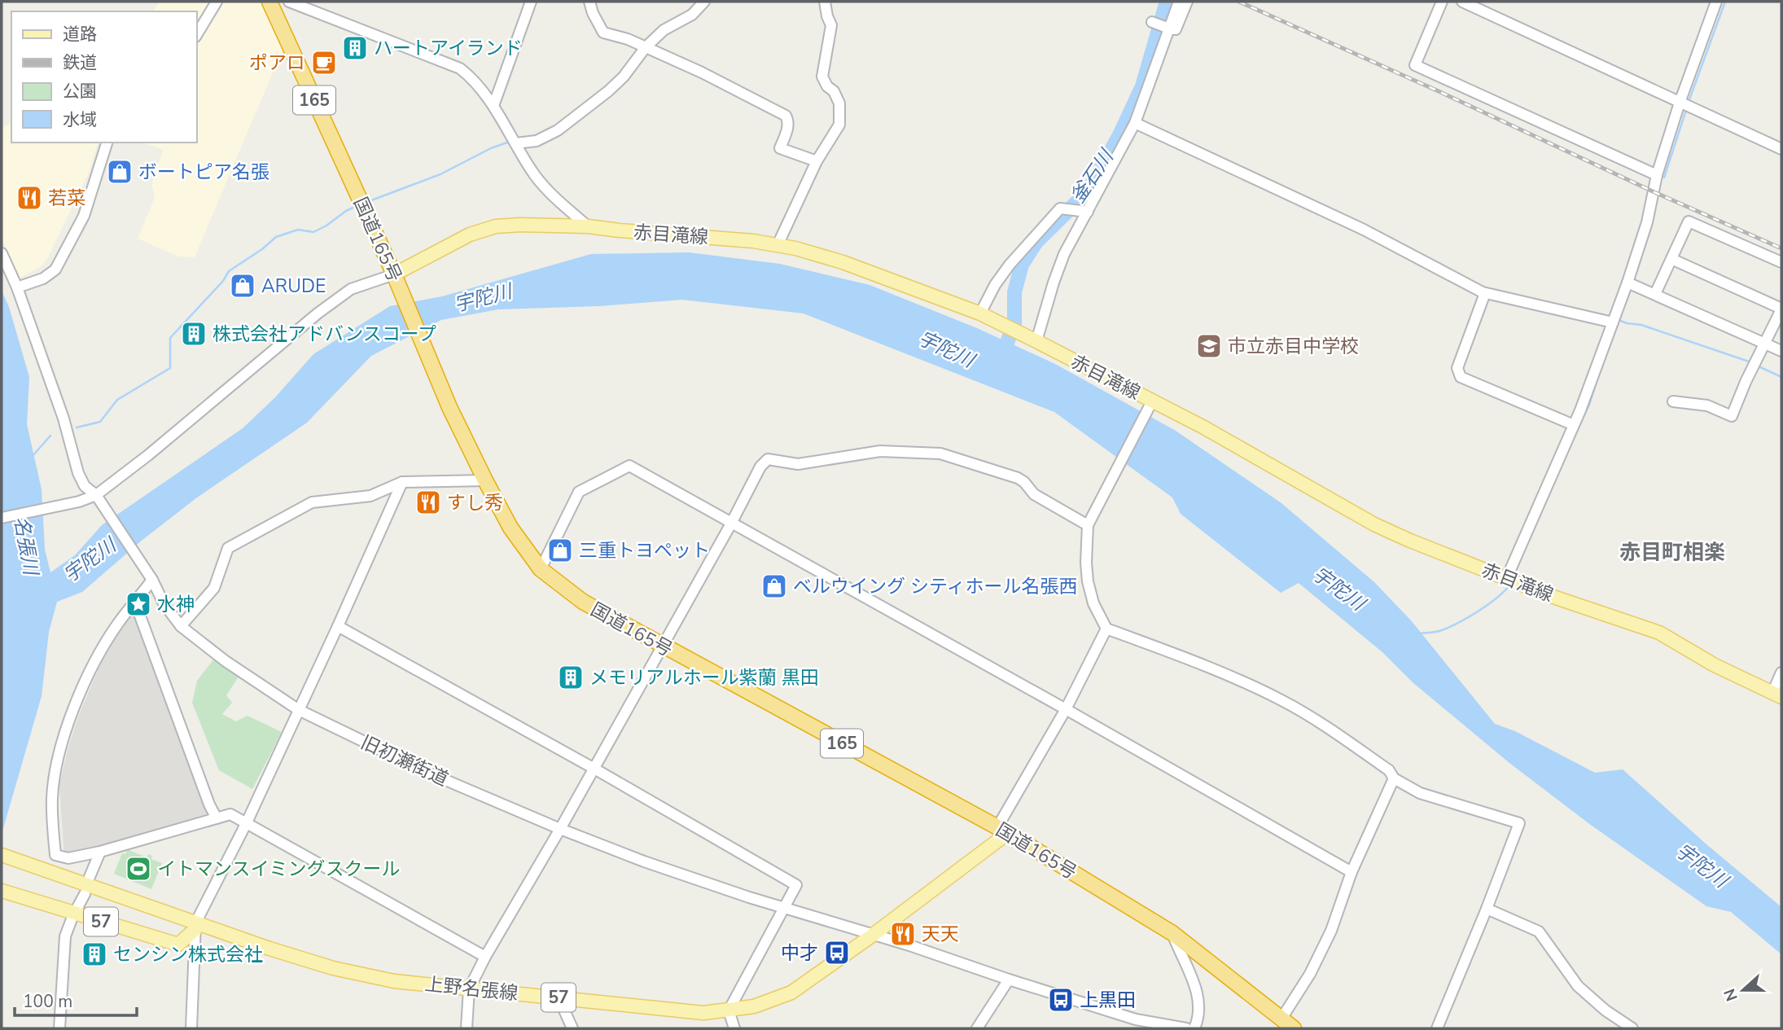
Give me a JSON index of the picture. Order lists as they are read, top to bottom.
{
  "streets": {
    "highway": ["165", "国道165号"],
    "main road": ["赤目滝線", "57", "上野名張線"],
    "street": ["旧初瀬街道"]
  },
  "crossings": [
    ["赤目滝線", "国道165号"],
    ["国道165号", "上野名張線"],
    ["旧初瀬街道", "上野名張線"],
    ["57", "上野名張線"]
  ],
  "districts": ["赤目町相楽"],
  "water": ["釜石川", "宇陀川", "名張川"],
  "places": {
    "building": [
      "ハートアイランド",
      "株式会社アドバンスコープ",
      "メモリアルホール紫蘭 黒田",
      "センシン株式会社"
    ],
    "cafe": ["ポアロ"],
    "shop": [
      "ボートピア名張",
      "ARUDE",
      "三重トヨペット",
      "ベルウイング シティホール名張西"
    ],
    "restaurant": ["若菜", "すし秀", "天天"],
    "school or university": ["市立赤目中学校"],
    "place": ["水神"],
    "sports": ["イトマンスイミングスクール"],
    "bus stop": ["中才", "上黒田"]
  },
  "legend": [
    "道路",
    "鉄道",
    "公園",
    "水域"
  ],
  "scale_bar": "100 m",
  "north": "left"
}
